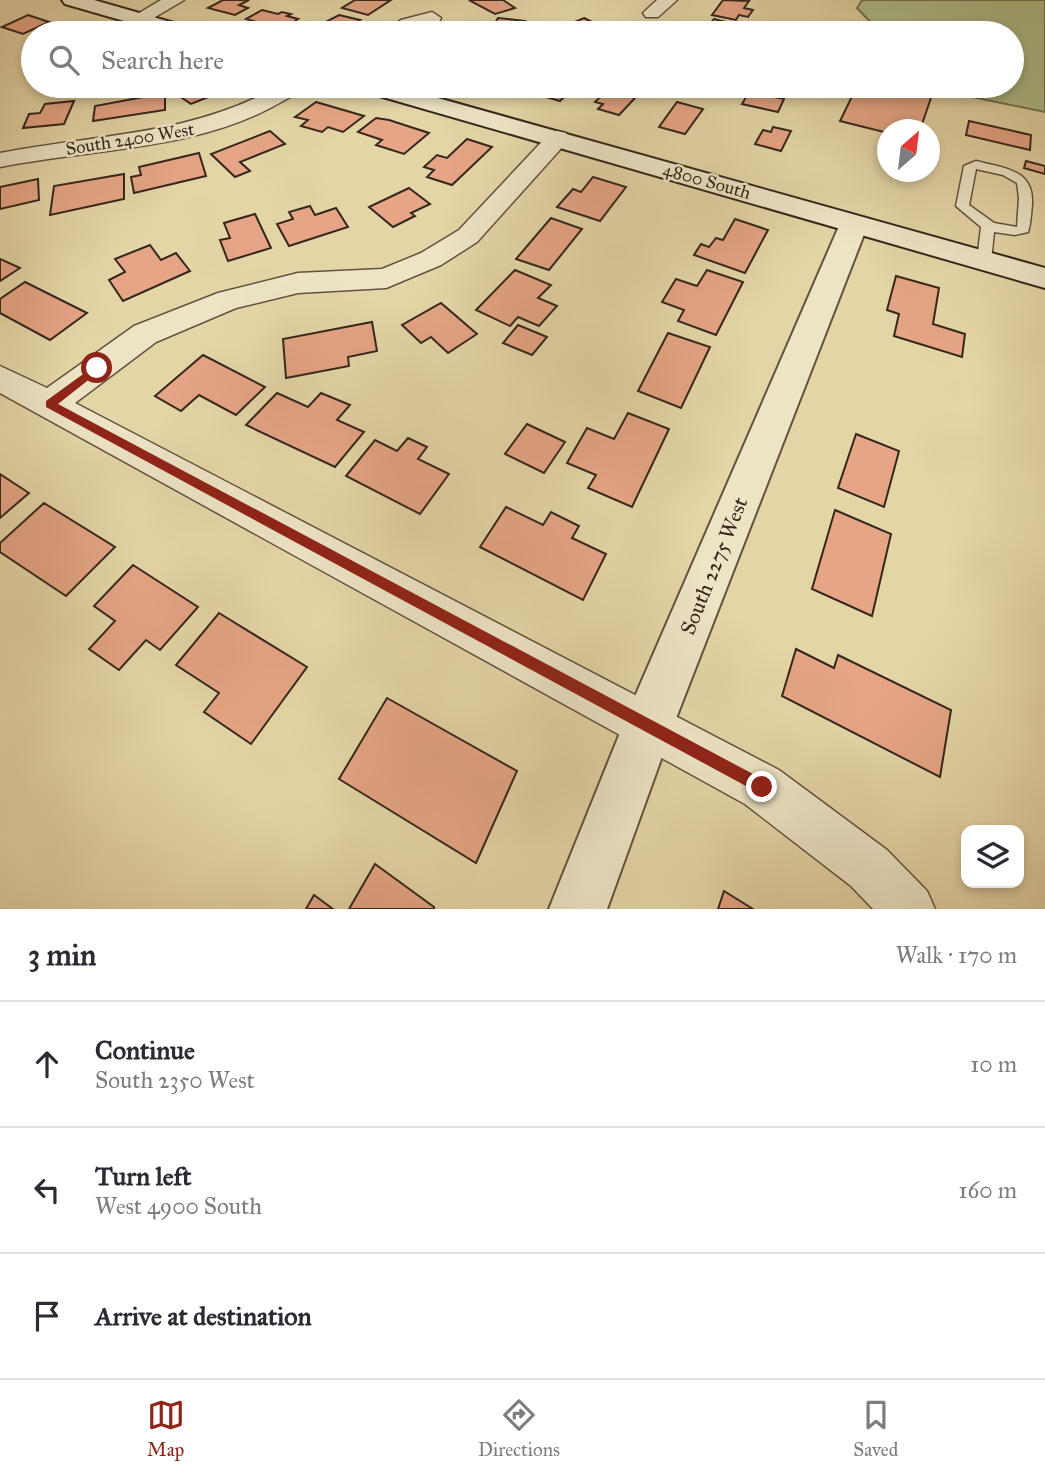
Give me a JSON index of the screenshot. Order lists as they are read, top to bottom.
{
  "streets": {
    "main road": ["4800 South", "South 2275 West"],
    "street": ["South 2400 West"]
  },
  "crossings": [
    ["4800 South", "South 2275 West"]
  ],
  "north": "top right",
  "page": {
    "search": "Search here",
    "heading": ["3 min", "Walk · 170 m"],
    "list": [
      ["Continue", "South 2350 West", "10 m"],
      ["Turn left", "West 4900 South", "160 m"],
      "Arrive at destination"
    ],
    "nav": ["Map", "Directions", "Saved"]
  }
}
